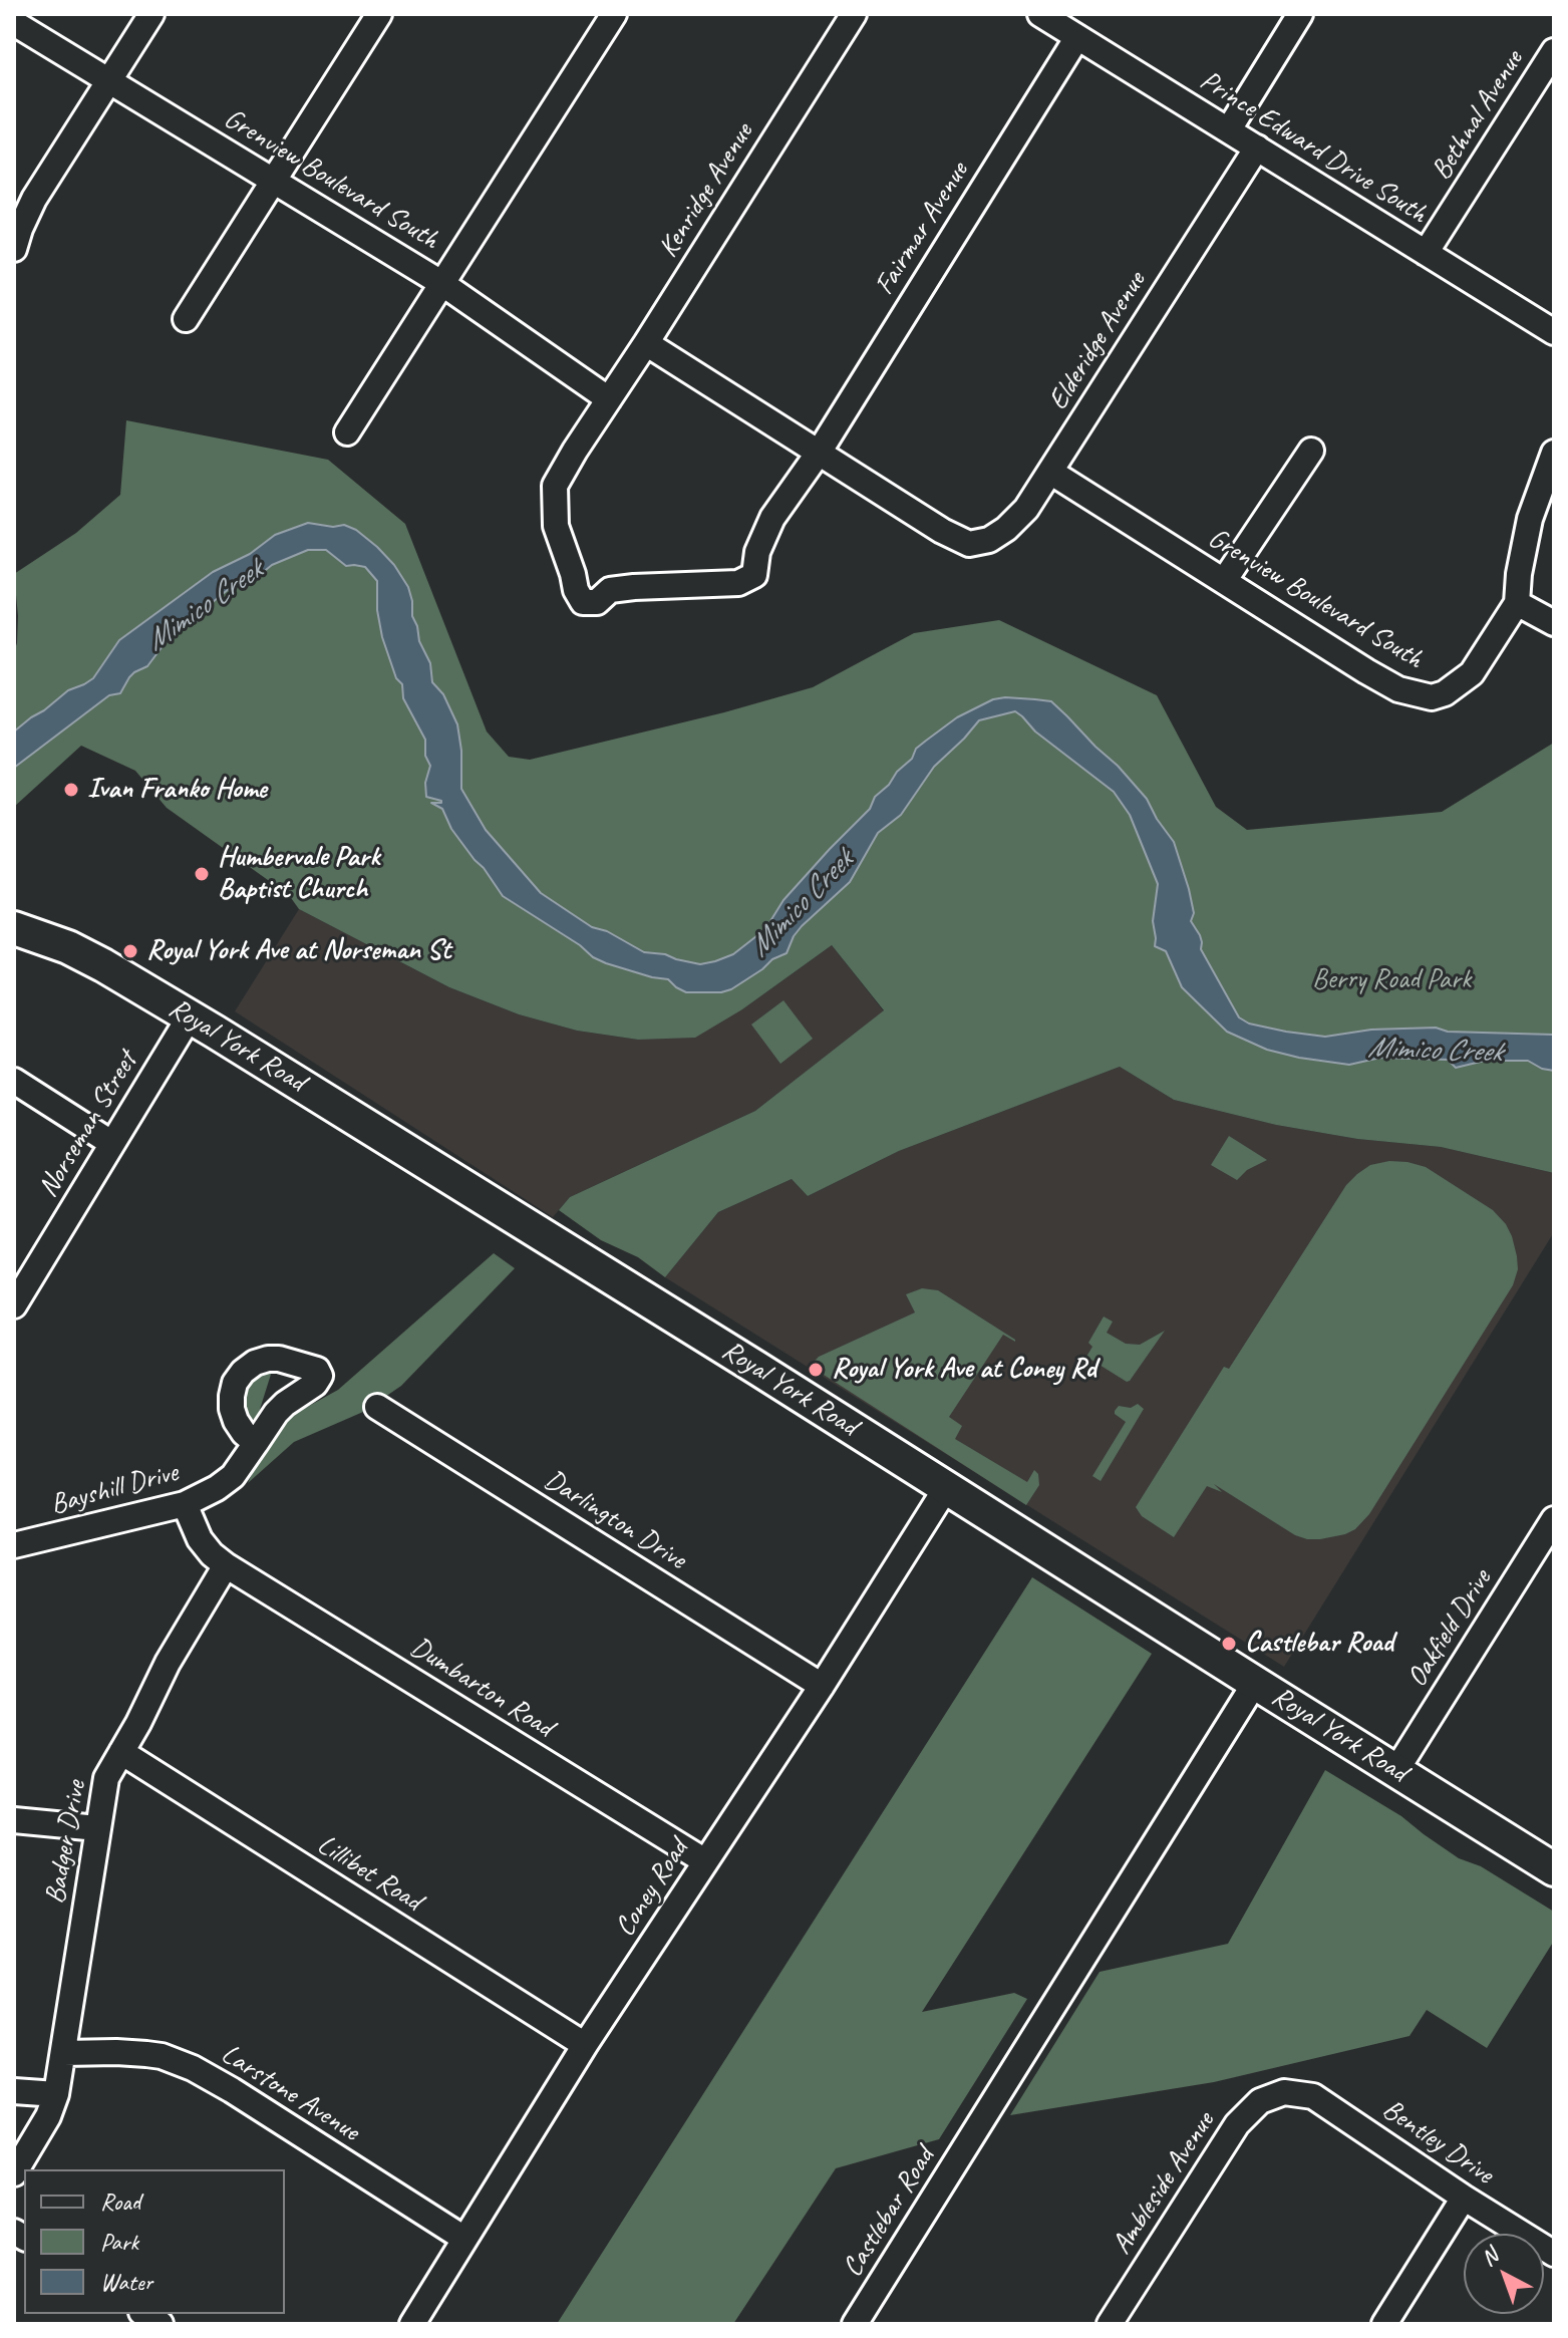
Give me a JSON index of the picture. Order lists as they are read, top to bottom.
{
  "streets": {
    "main road": ["Royal York Road"],
    "street": [
      "Bethnal Avenue",
      "Prince Edward Drive South",
      "Grenview Boulevard South",
      "Kenridge Avenue",
      "Fairmar Avenue",
      "Elderidge Avenue",
      "Norseman Street",
      "Bayshill Drive",
      "Darlington Drive",
      "Oakfield Drive",
      "Dumbarton Road",
      "Badger Drive",
      "Lillibet Road",
      "Coney Road",
      "Larstone Avenue",
      "Bentley Drive",
      "Ambleside Avenue",
      "Castlebar Road"
    ]
  },
  "crossings": [
    ["Bethnal Avenue", "Prince Edward Drive South"],
    ["Prince Edward Drive South", "Fairmar Avenue"],
    ["Prince Edward Drive South", "Elderidge Avenue"],
    ["Grenview Boulevard South", "Kenridge Avenue"],
    ["Grenview Boulevard South", "Fairmar Avenue"],
    ["Grenview Boulevard South", "Elderidge Avenue"],
    ["Kenridge Avenue", "Fairmar Avenue"],
    ["Fairmar Avenue", "Elderidge Avenue"],
    ["Royal York Road", "Norseman Street"],
    ["Royal York Road", "Oakfield Drive"],
    ["Royal York Road", "Coney Road"],
    ["Royal York Road", "Castlebar Road"],
    ["Darlington Drive", "Coney Road"],
    ["Dumbarton Road", "Badger Drive"],
    ["Dumbarton Road", "Coney Road"],
    ["Badger Drive", "Lillibet Road"],
    ["Badger Drive", "Larstone Avenue"],
    ["Lillibet Road", "Coney Road"],
    ["Coney Road", "Larstone Avenue"],
    ["Bentley Drive", "Ambleside Avenue"]
  ],
  "water": ["Mimico Creek"],
  "parks": ["Berry Road Park"],
  "places": [
    "Ivan Franko Home",
    "Humbervale Park Baptist Church",
    "Royal York Ave at Norseman St",
    "Royal York Ave at Coney Rd",
    "Castlebar Road"
  ],
  "legend": ["Road", "Park", "Water"],
  "north": "top left"
}
